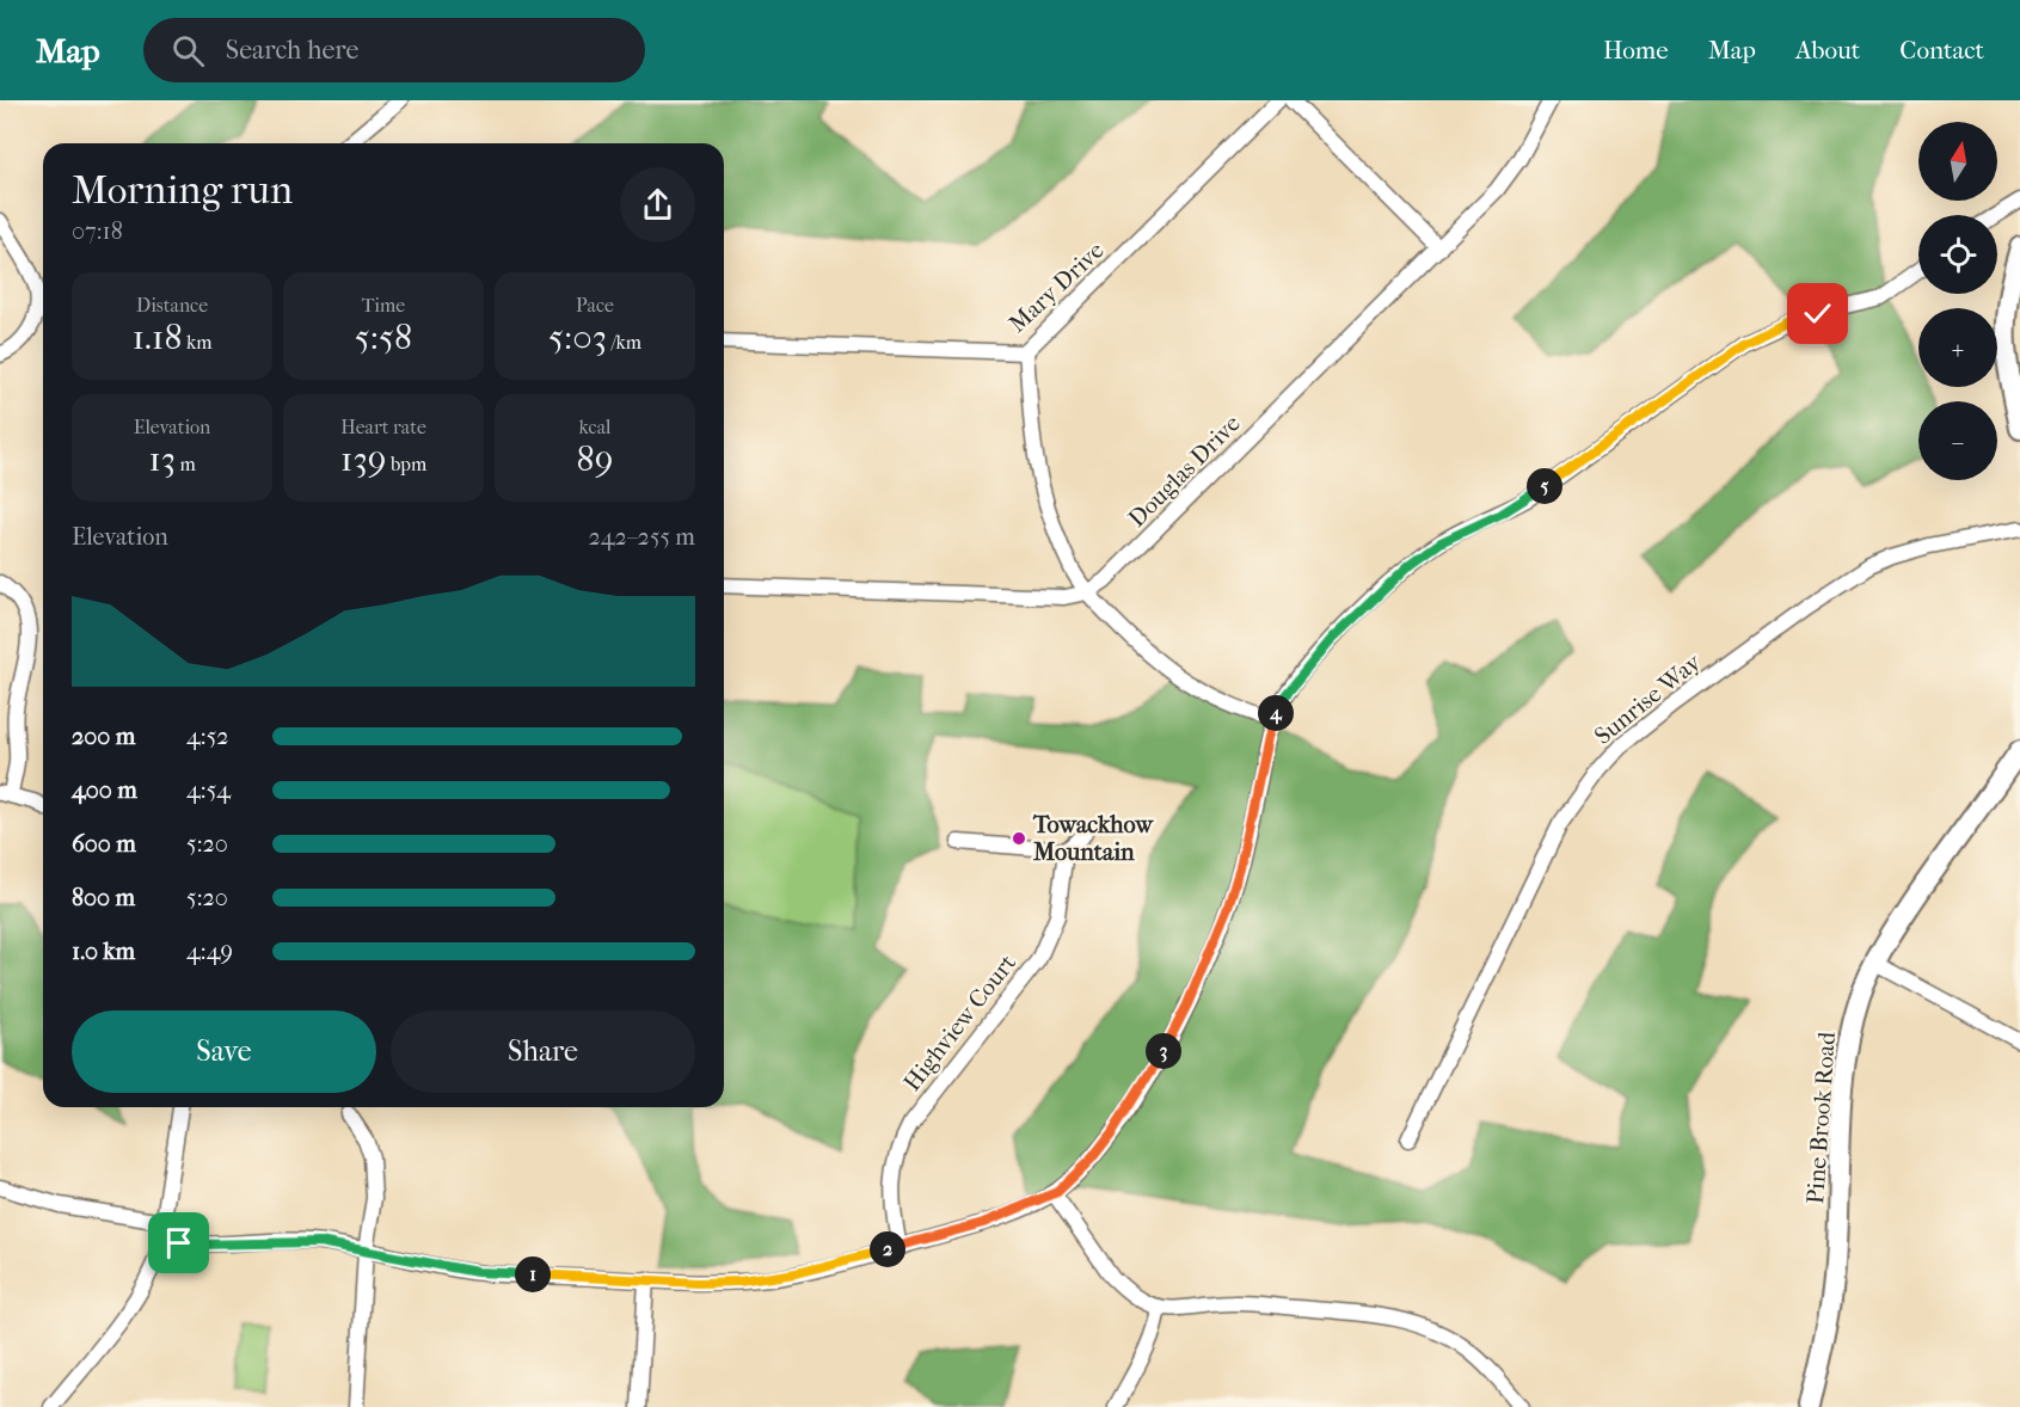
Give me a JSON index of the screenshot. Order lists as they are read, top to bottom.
{
  "streets": {
    "street": [
      "Mary Drive",
      "Douglas Drive",
      "Sunrise Way",
      "Highview Court",
      "Pine Brook Road"
    ]
  },
  "places": ["Towackhow Mountain"],
  "north": "top",
  "page": {
    "header": "Map",
    "search": "Search here",
    "nav": [
      "Home",
      "Map",
      "About",
      "Contact"
    ],
    "map_buttons": ["+", "−"],
    "heading": ["Morning run", "07:18"],
    "stats": [
      ["Distance", "1.18 km"],
      ["Time", "5:58"],
      ["Pace", "5:03 /km"],
      ["Elevation", "13 m"],
      ["Heart rate", "139 bpm"],
      ["kcal", "89"]
    ],
    "pins": [
      "5",
      "4",
      "3",
      "2",
      "1"
    ],
    "chart": ["Elevation", "242–255 m"],
    "list": [
      {
        "name": "200 m",
        "note": "4:52"
      },
      {
        "name": "400 m",
        "note": "4:54"
      },
      {
        "name": "600 m",
        "note": "5:20"
      },
      {
        "name": "800 m",
        "note": "5:20"
      },
      {
        "name": "1.0 km",
        "note": "4:49"
      }
    ],
    "buttons": ["Save", "Share"]
  }
}
